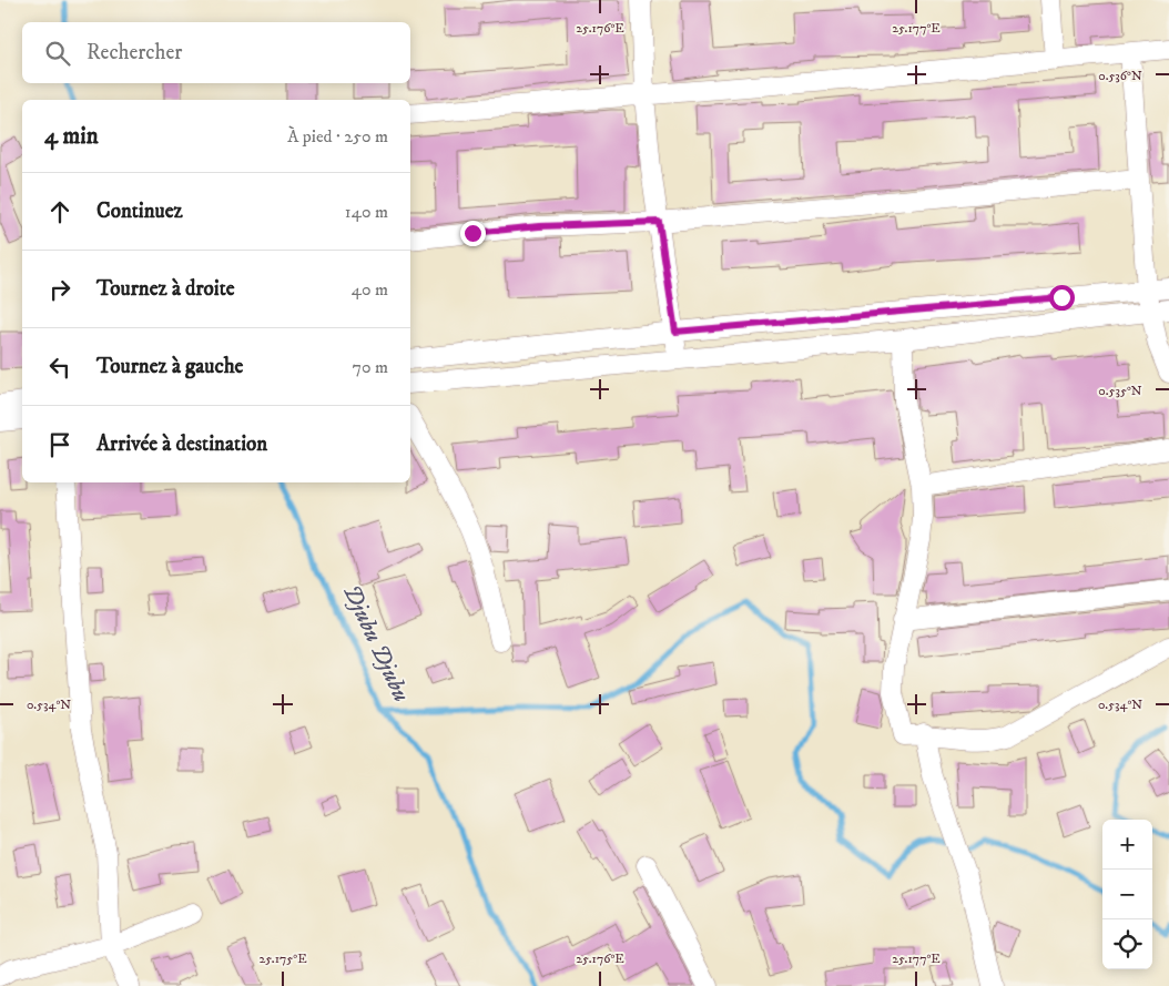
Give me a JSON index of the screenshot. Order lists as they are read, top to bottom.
{
  "water": ["Djubu Djubu"],
  "page": {
    "search": "Rechercher",
    "heading": ["4 min", "À pied · 250 m"],
    "list": [
      ["Continuez", "140 m"],
      ["Tournez à droite", "40 m"],
      ["Tournez à gauche", "70 m"],
      "Arrivée à destination"
    ],
    "map_buttons": ["+", "−"]
  },
  "coordinates": [
    "25.176°E",
    "25.177°E",
    "0.536°N",
    "0.535°N",
    "0.534°N",
    "25.175°E"
  ]
}
